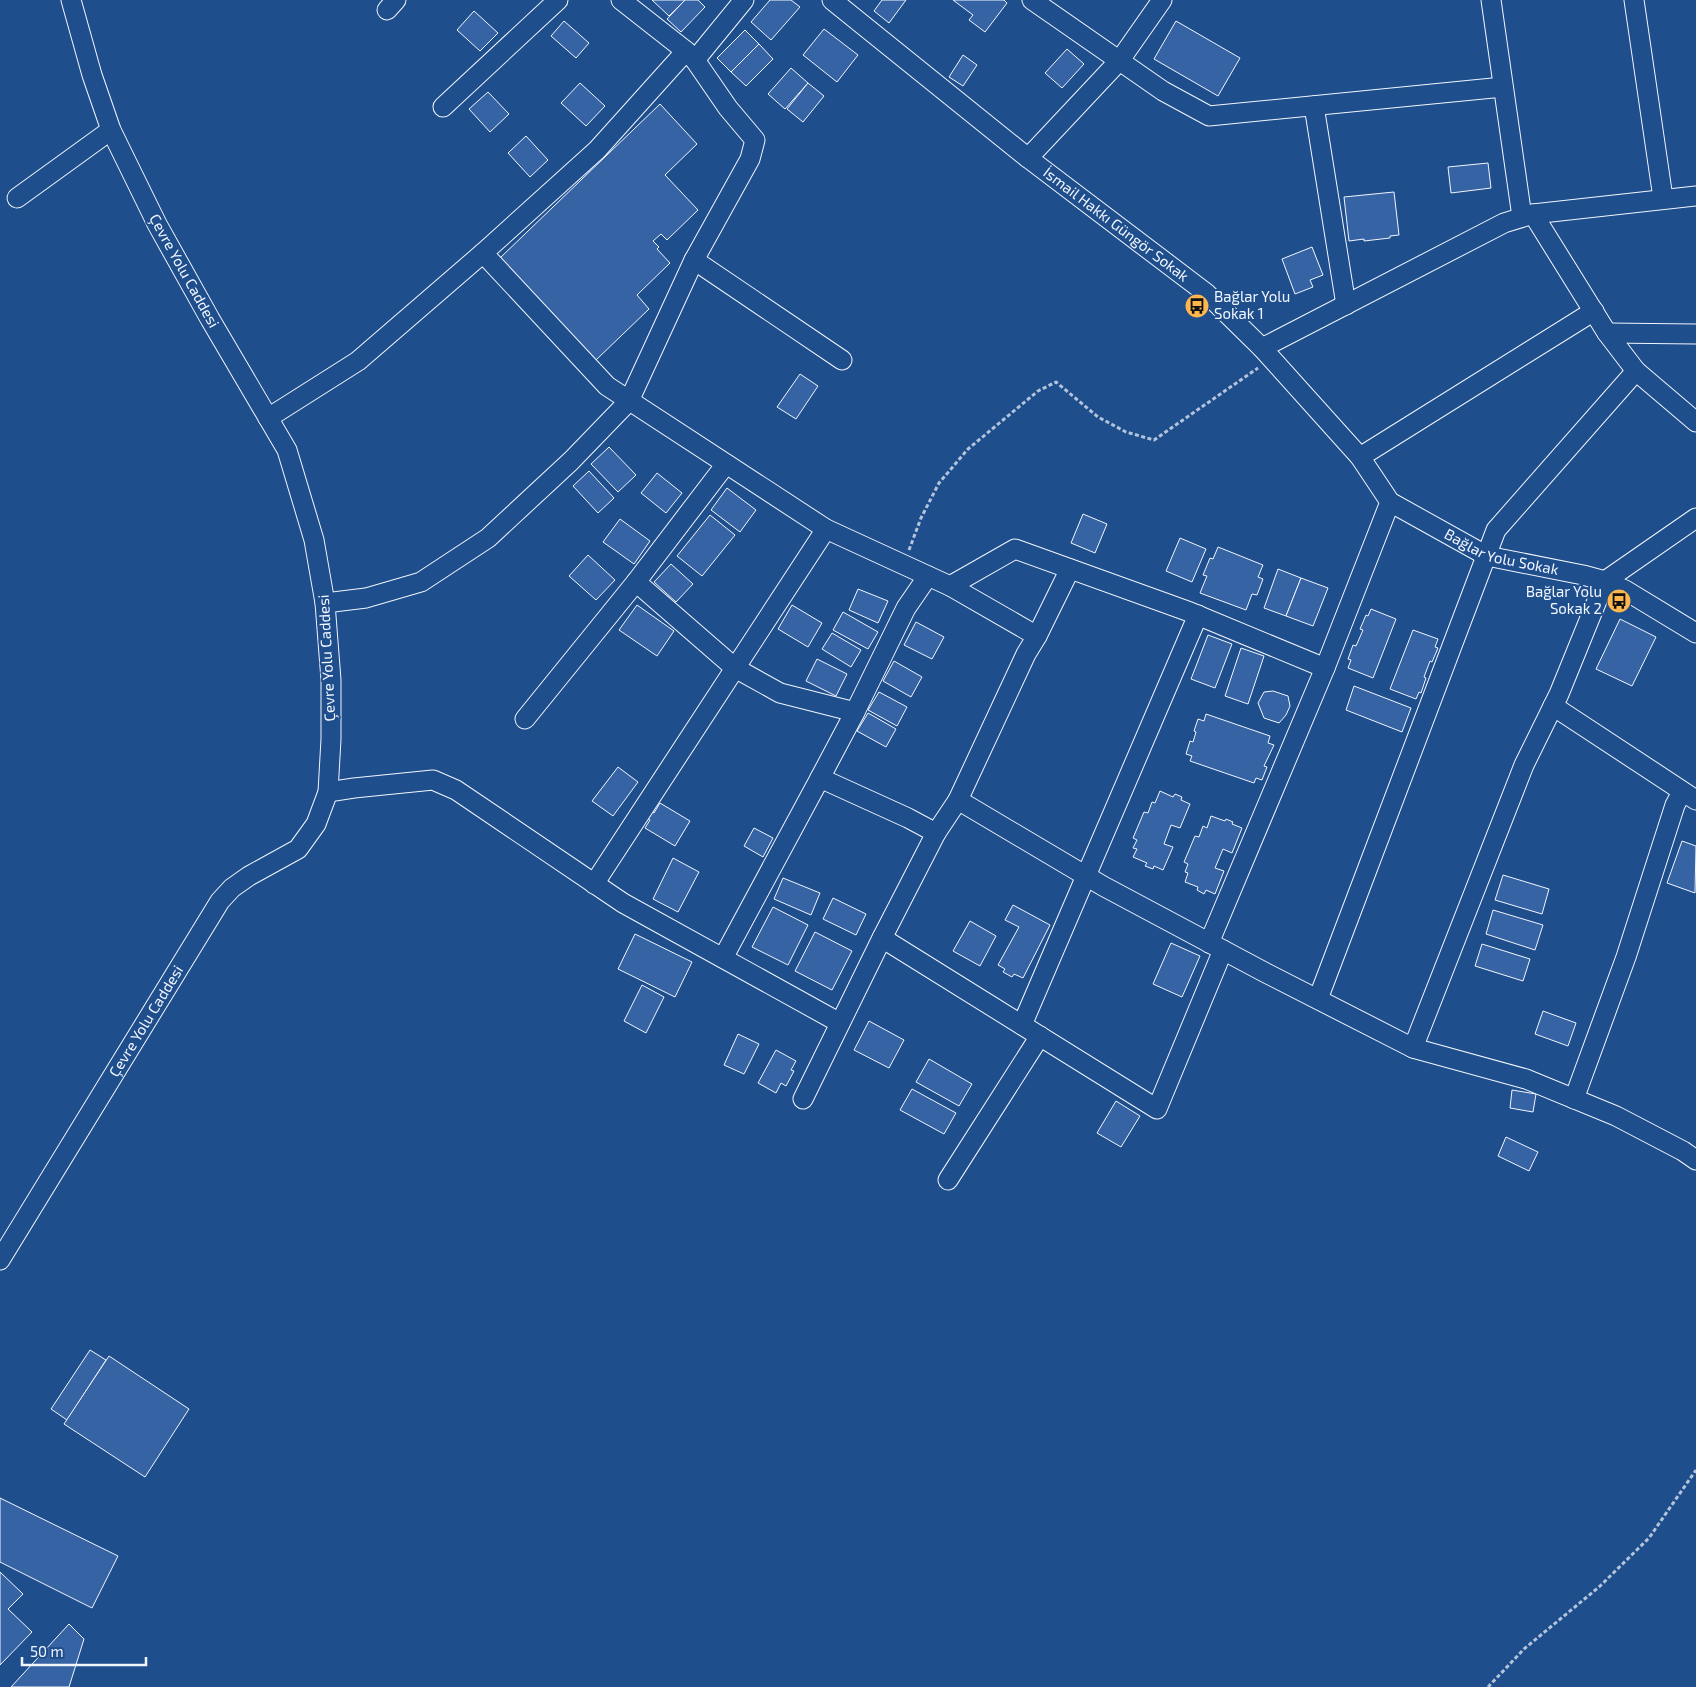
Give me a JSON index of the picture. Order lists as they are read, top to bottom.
{
  "streets": {
    "street": ["İsmail Hakkı Güngör Sokak", "Çevre Yolu Caddesi", "Bağlar Yolu Sokak"]
  },
  "crossings": [
    ["İsmail Hakkı Güngör Sokak", "Bağlar Yolu Sokak"]
  ],
  "places": {
    "bus stop": ["Bağlar Yolu Sokak 1", "Bağlar Yolu Sokak 2"]
  },
  "scale_bar": "50 m"
}
